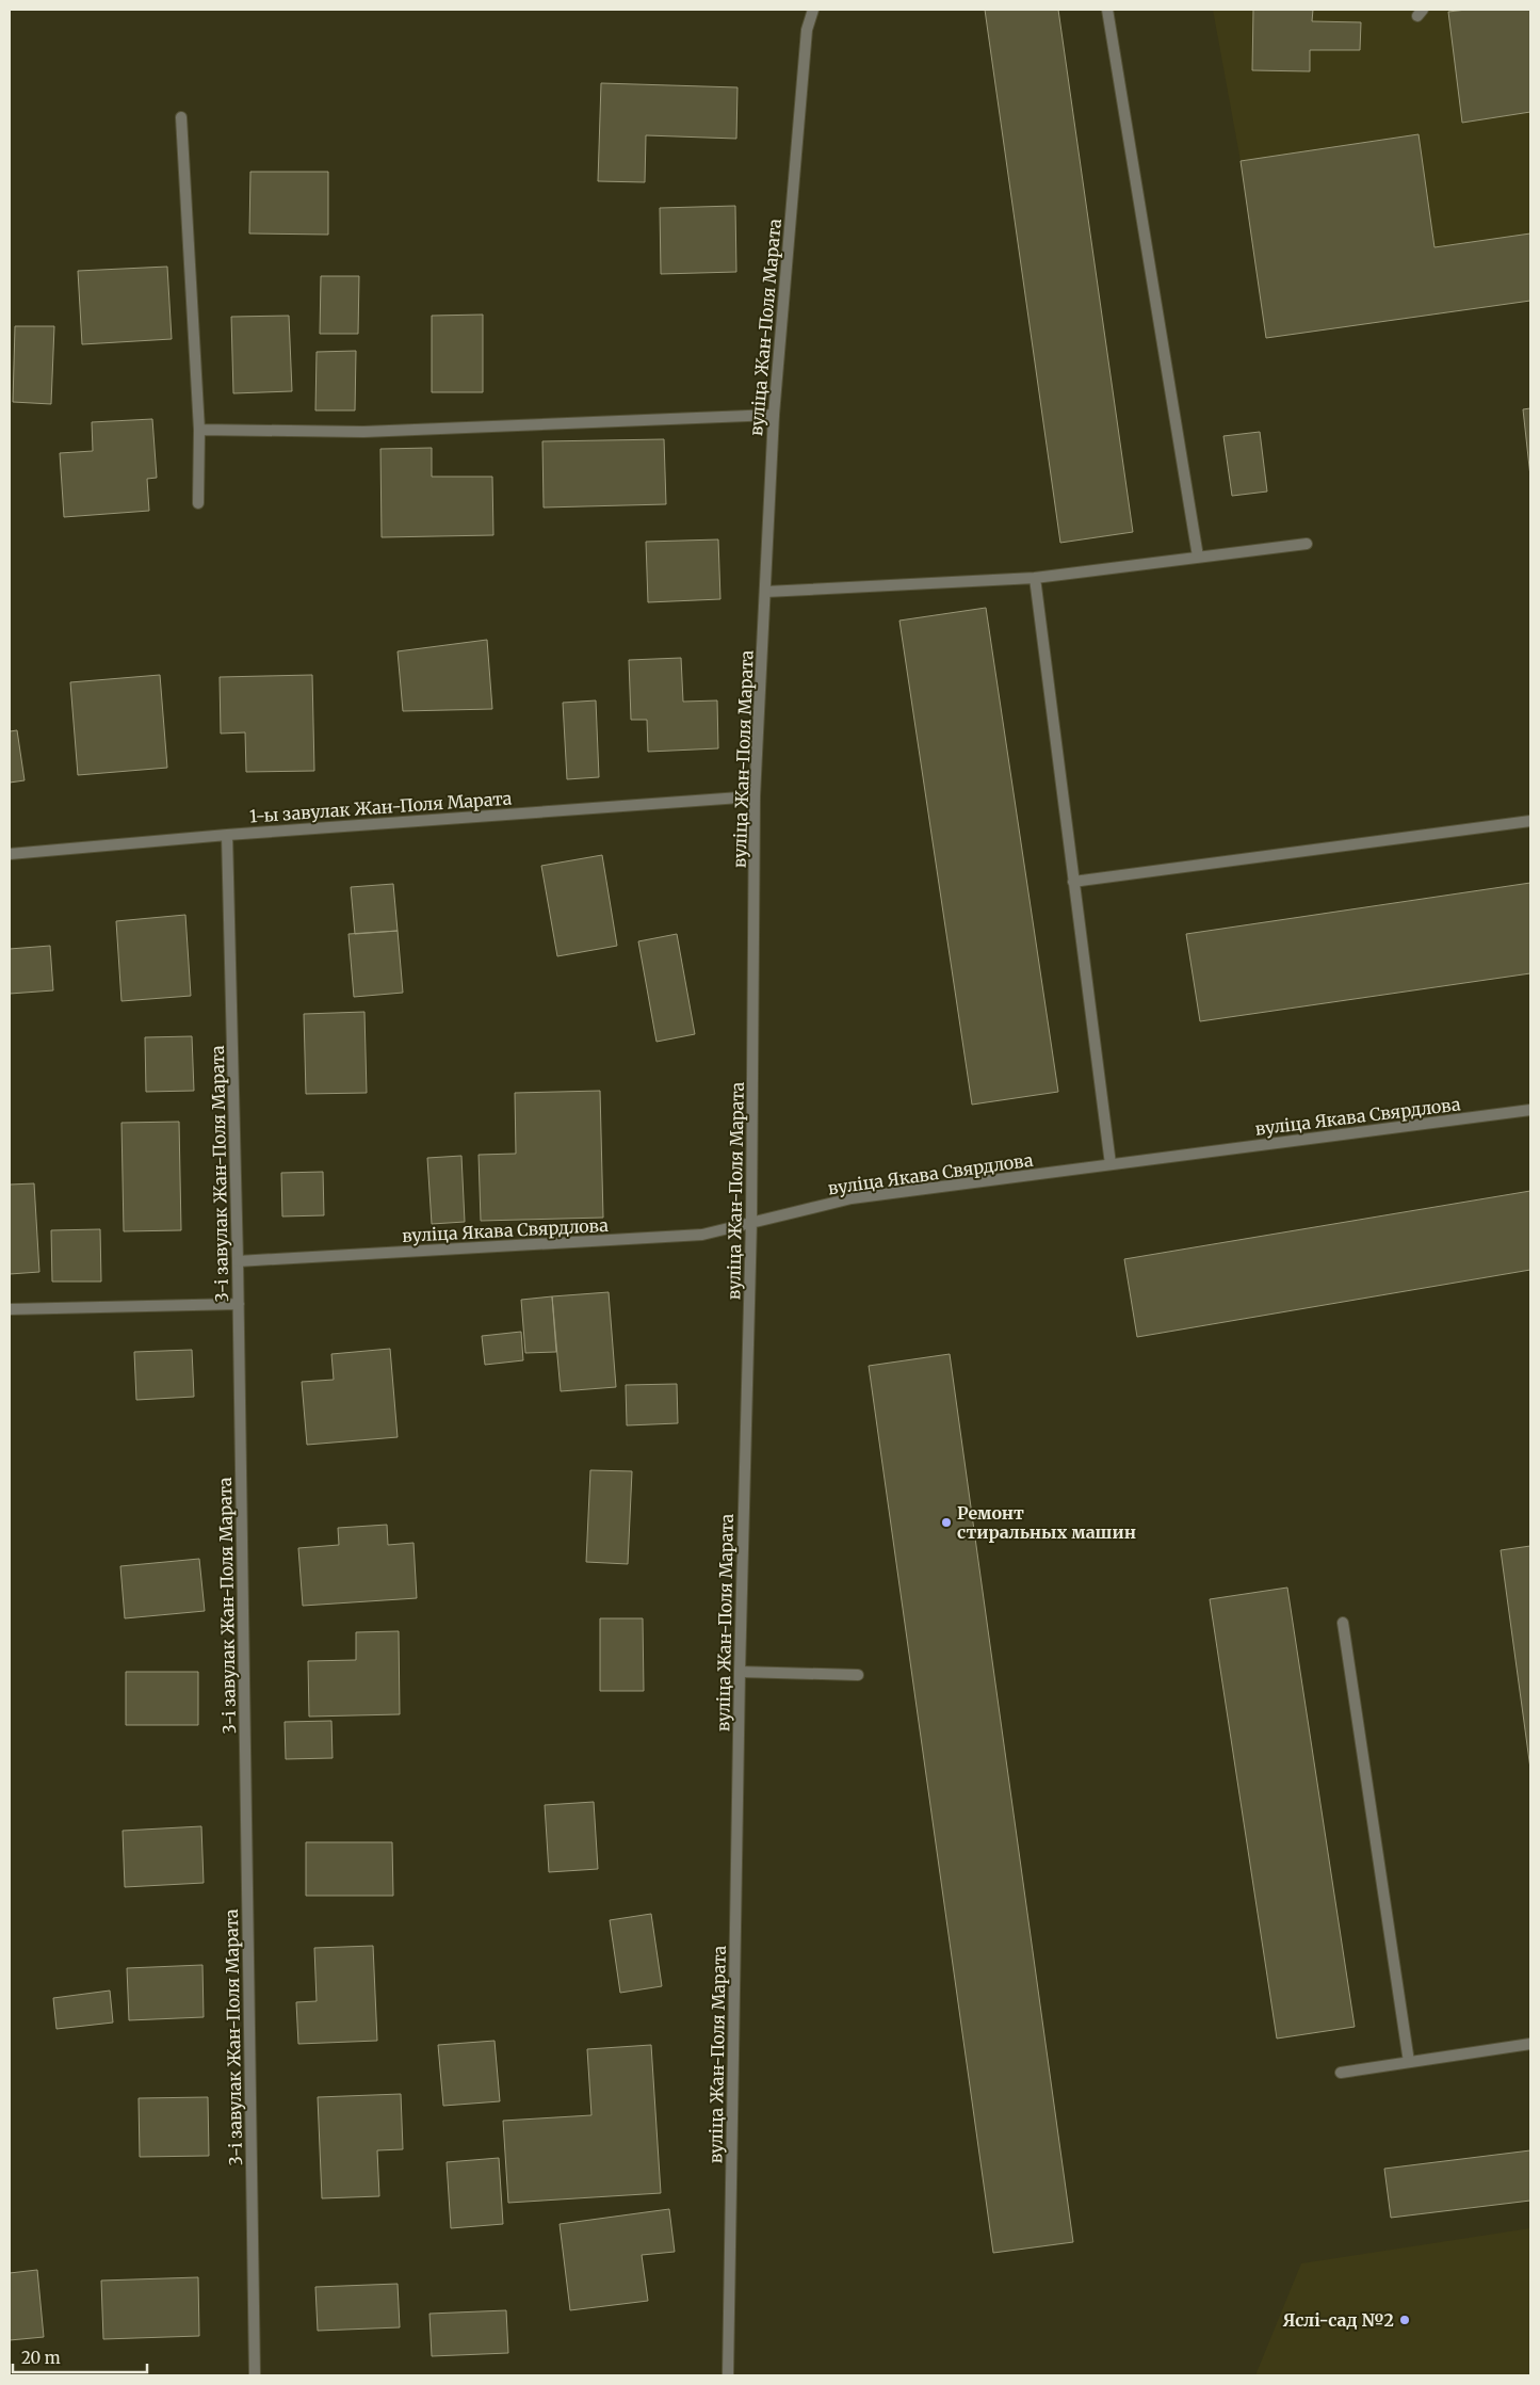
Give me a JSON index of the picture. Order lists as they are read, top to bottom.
{
  "streets": {
    "street": [
      "вуліца Жан-Поля Марата",
      "1-ы завулак Жан-Поля Марата",
      "вуліца Якава Свярдлова",
      "3-і завулак Жан-Поля Марата"
    ]
  },
  "crossings": [
    ["вуліца Жан-Поля Марата", "1-ы завулак Жан-Поля Марата"],
    ["вуліца Жан-Поля Марата", "вуліца Якава Свярдлова"],
    ["1-ы завулак Жан-Поля Марата", "3-і завулак Жан-Поля Марата"],
    ["вуліца Якава Свярдлова", "3-і завулак Жан-Поля Марата"]
  ],
  "places": ["Ремонт стиральных машин", "Яслі-сад №2"],
  "scale_bar": "20 m"
}
